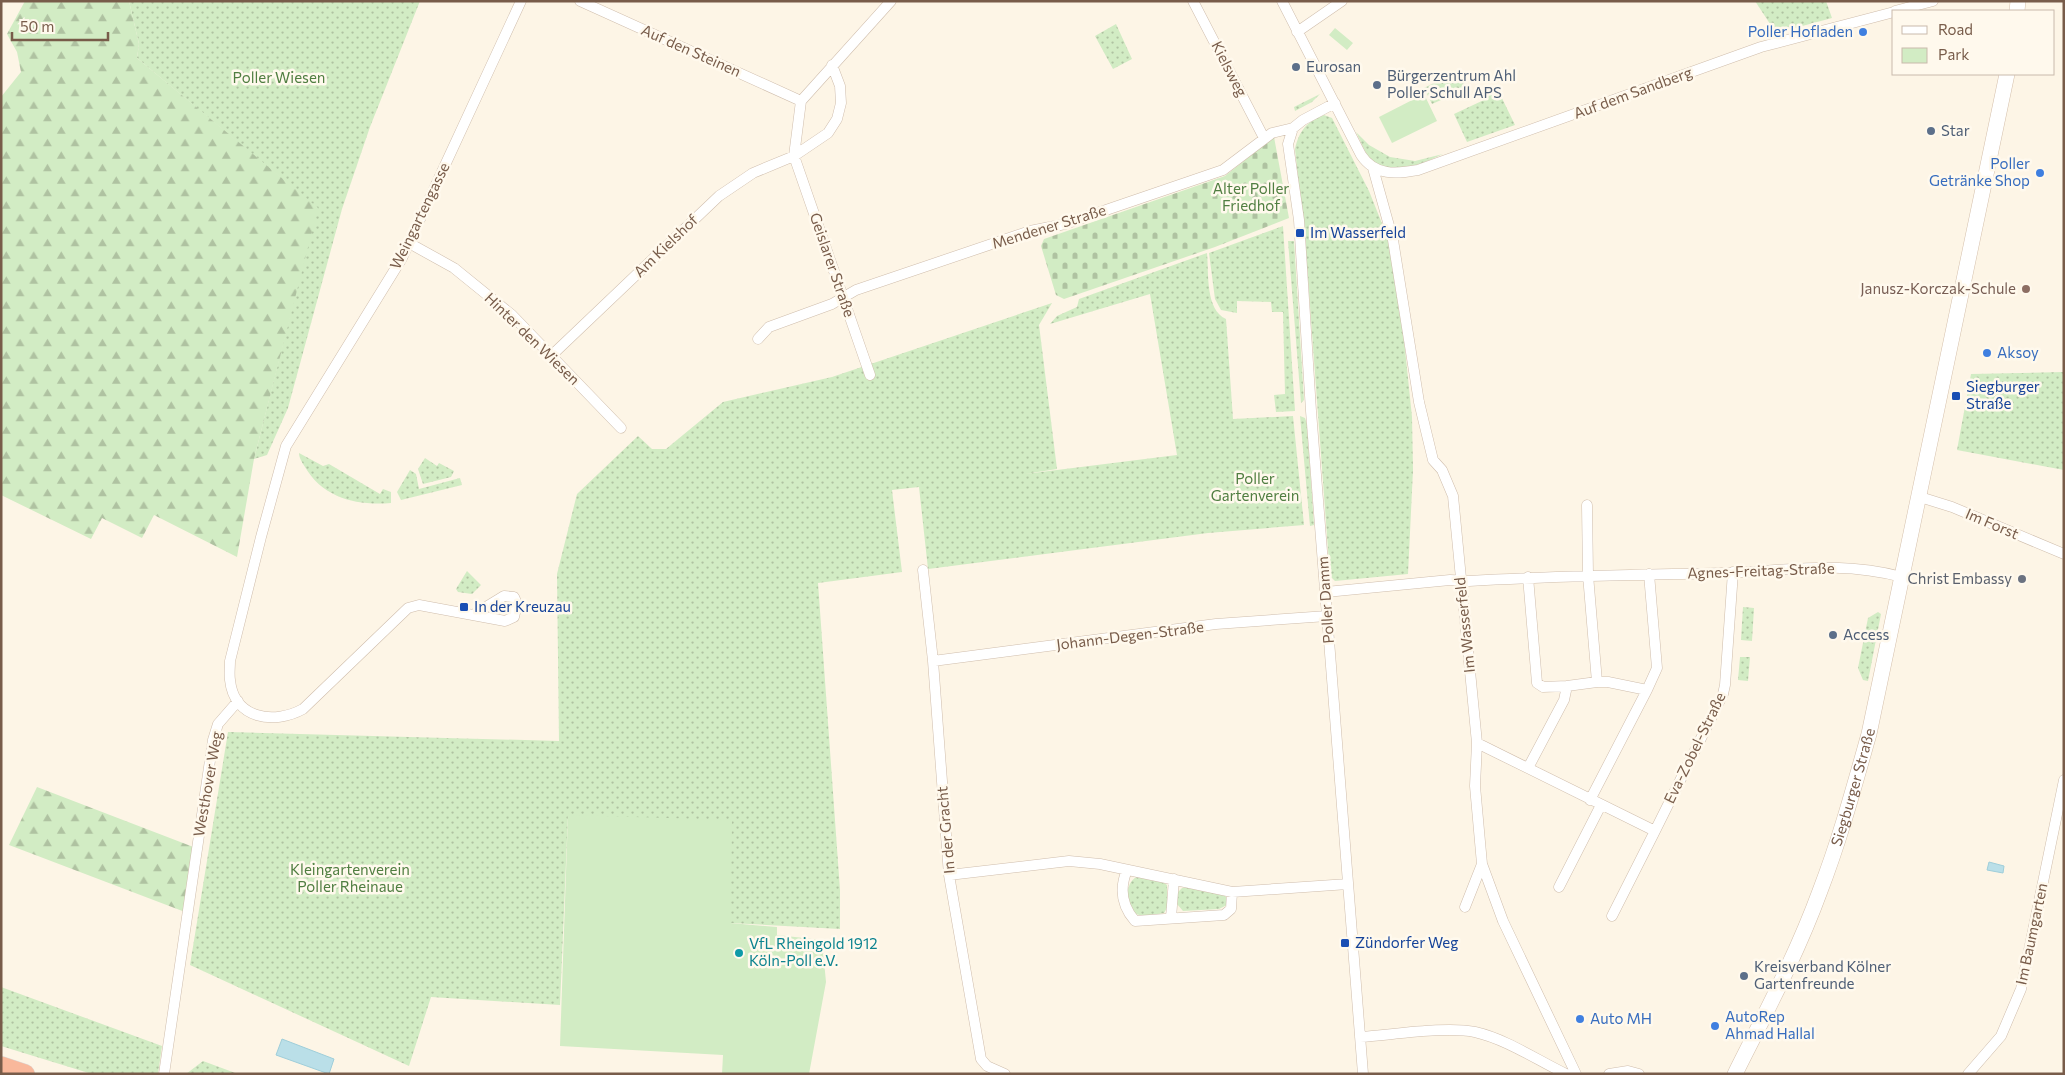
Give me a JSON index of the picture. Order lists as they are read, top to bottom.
{
  "streets": {
    "main road": ["Siegburger Straße"],
    "street": [
      "Auf den Steinen",
      "Kielsweg",
      "Auf dem Sandberg",
      "Weingartengasse",
      "Mendener Straße",
      "Am Kielshof",
      "Geislarer Straße",
      "Hinter den Wiesen",
      "Im Forst",
      "Agnes-Freitag-Straße",
      "Poller Damm",
      "Im Wasserfeld",
      "Johann-Degen-Straße",
      "Eva-Zobel-Straße",
      "Westhover Weg",
      "In der Gracht",
      "Im Baumgarten"
    ]
  },
  "crossings": [
    ["Kielsweg", "Mendener Straße"],
    ["Auf dem Sandberg", "Im Wasserfeld"],
    ["Weingartengasse", "Hinter den Wiesen"],
    ["Weingartengasse", "Westhover Weg"],
    ["Mendener Straße", "Geislarer Straße"],
    ["Mendener Straße", "Poller Damm"],
    ["Am Kielshof", "Geislarer Straße"],
    ["Am Kielshof", "Hinter den Wiesen"],
    ["Im Forst", "Siegburger Straße"],
    ["Agnes-Freitag-Straße", "Poller Damm"],
    ["Agnes-Freitag-Straße", "Im Wasserfeld"],
    ["Agnes-Freitag-Straße", "Eva-Zobel-Straße"],
    ["Agnes-Freitag-Straße", "Siegburger Straße"],
    ["Poller Damm", "Johann-Degen-Straße"],
    ["Johann-Degen-Straße", "In der Gracht"]
  ],
  "parks": [
    "Poller Wiesen",
    "Alter Poller Friedhof",
    "Poller Gartenverein",
    "Kleingartenverein Poller Rheinaue"
  ],
  "places": {
    "other": [
      "Poller Hofladen",
      "Eurosan",
      "Bürgerzentrum Ahl Poller Schull APS",
      "Star",
      "Poller Getränke Shop",
      "Janusz-Korczak-Schule",
      "Aksoy",
      "Christ Embassy",
      "Access",
      "VfL Rheingold 1912 Köln-Poll e.V.",
      "Kreisverband Kölner Gartenfreunde",
      "Auto MH",
      "AutoRep Ahmad Hallal"
    ],
    "transit": [
      "Im Wasserfeld",
      "Siegburger Straße",
      "In der Kreuzau",
      "Zündorfer Weg"
    ]
  },
  "legend": ["Road", "Park"],
  "scale_bar": "50 m"
}
